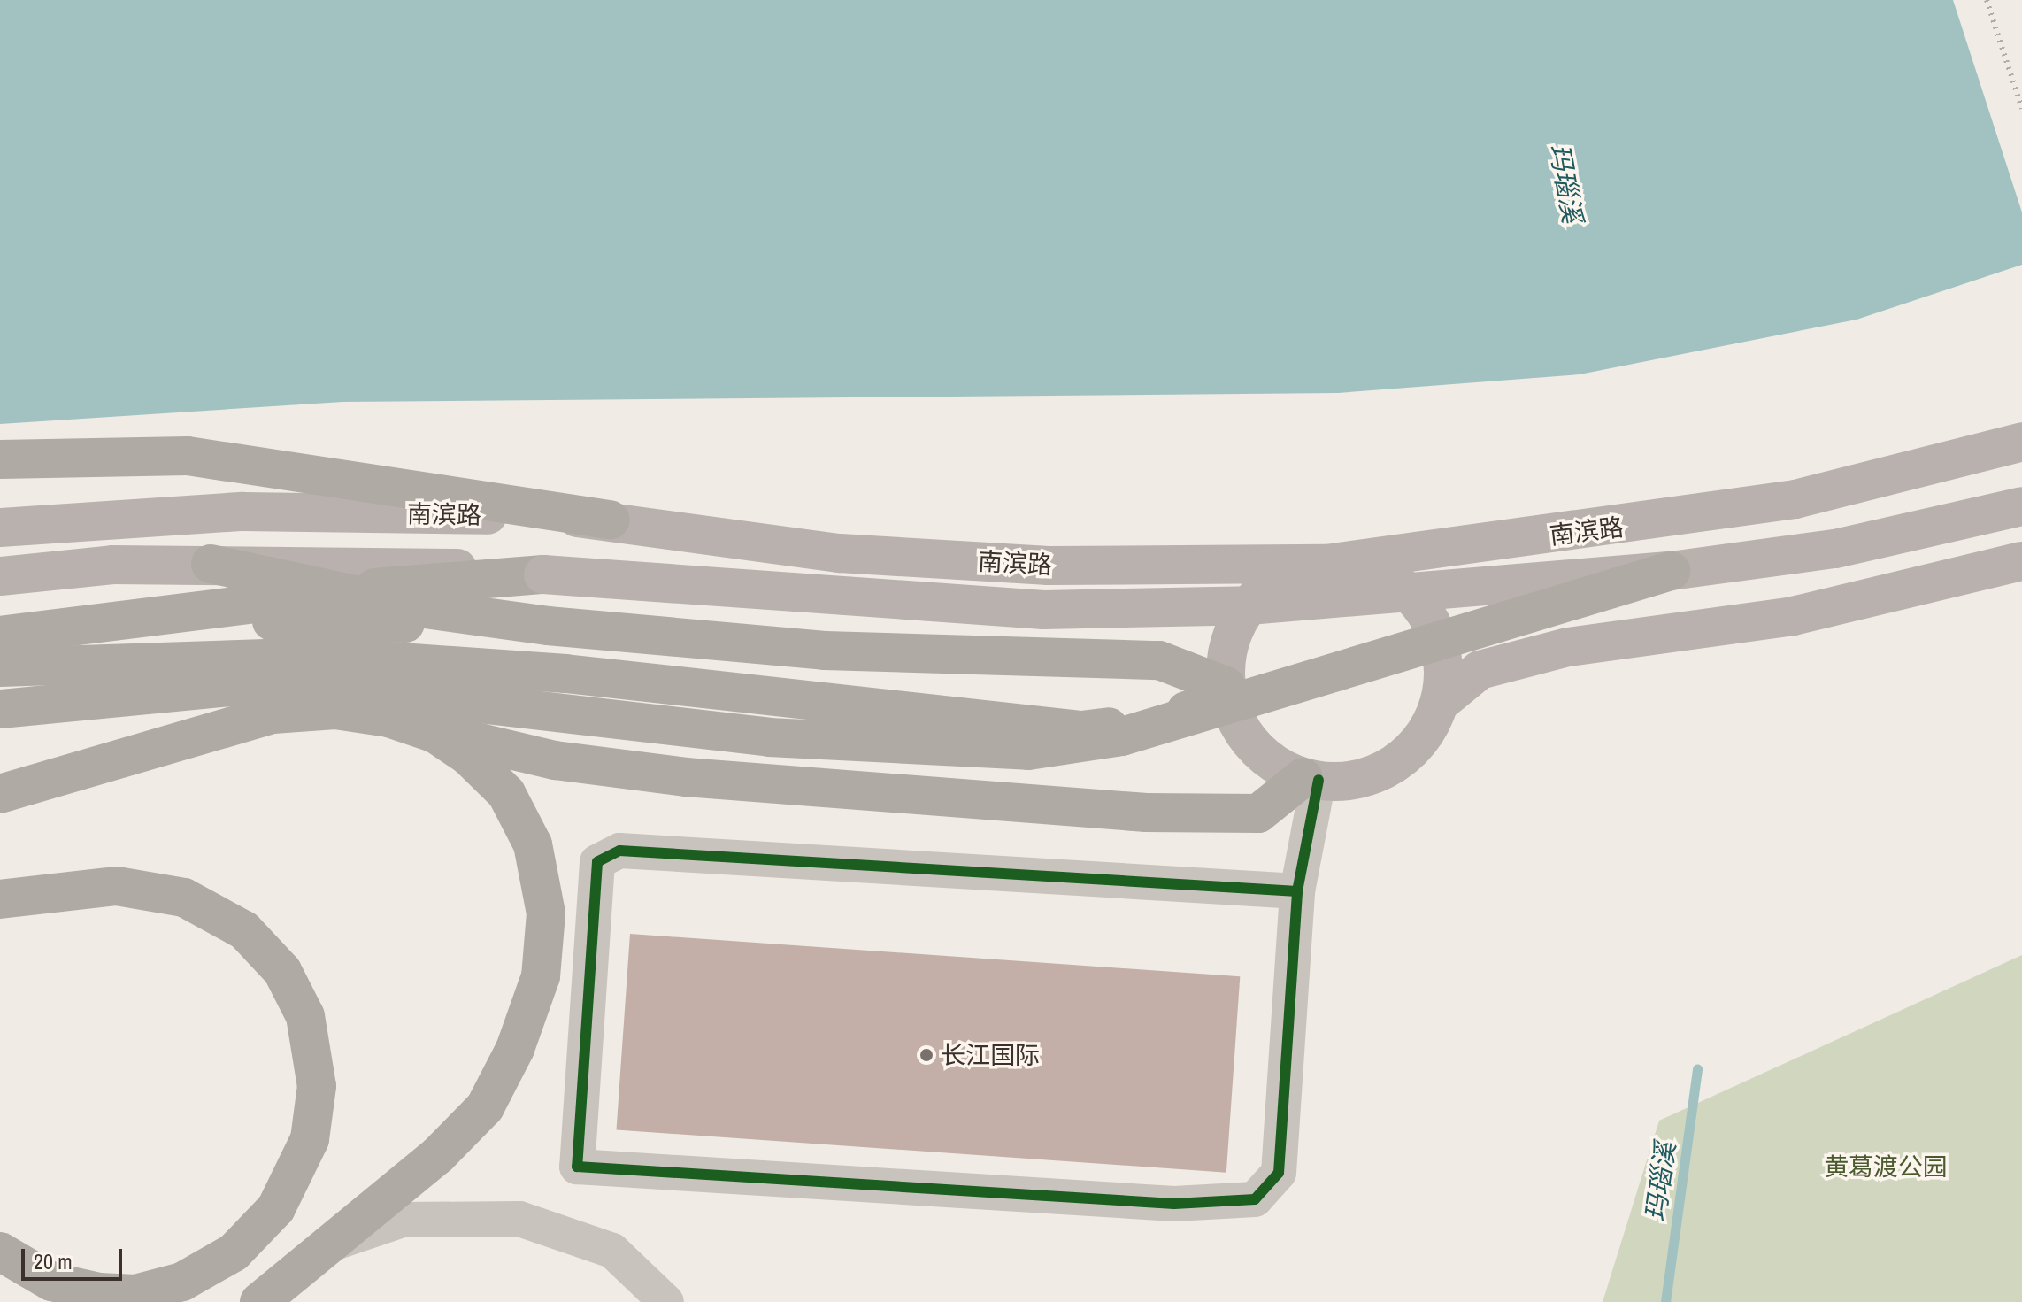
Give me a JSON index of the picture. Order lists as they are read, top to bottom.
{
  "streets": {
    "main road": ["南滨路"]
  },
  "water": ["玛瑙溪"],
  "parks": ["黄葛渡公园"],
  "places": ["长江国际"],
  "scale_bar": "20 m"
}
